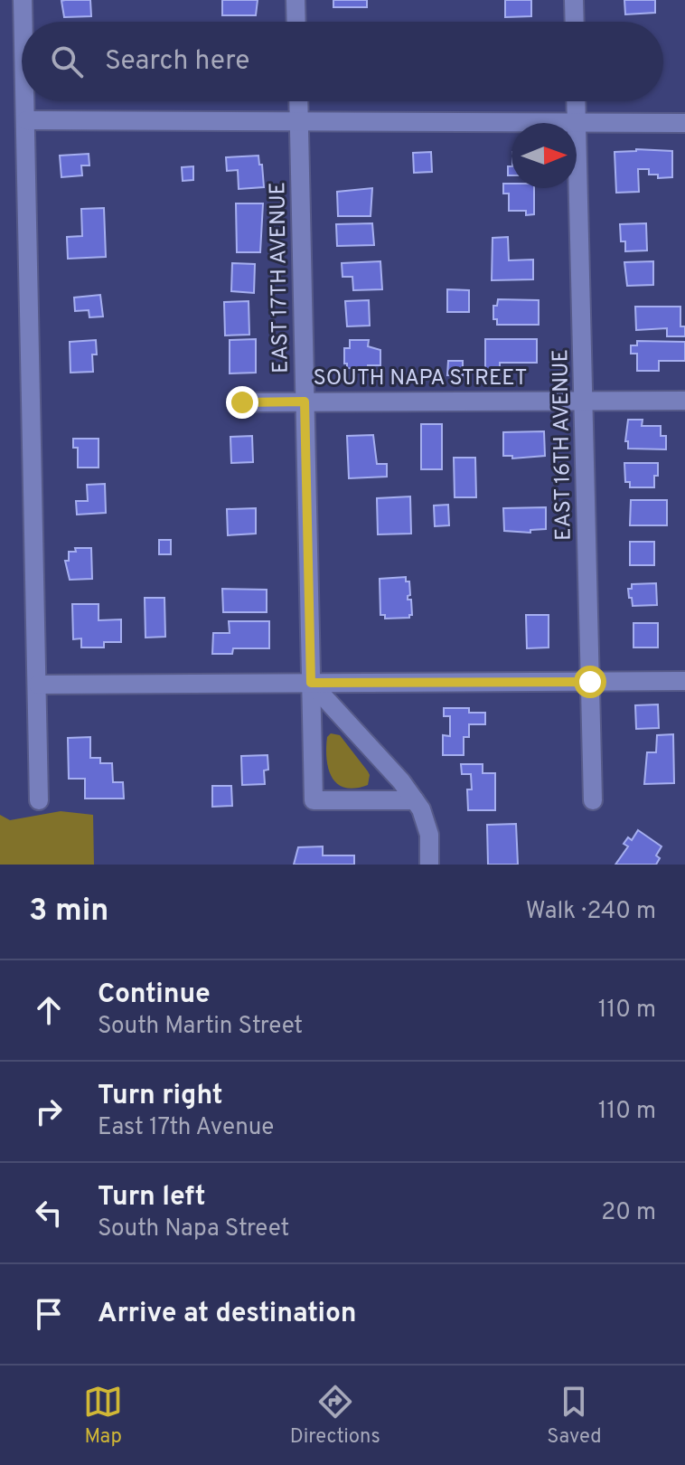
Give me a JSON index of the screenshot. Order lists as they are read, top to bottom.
{
  "streets": {
    "street": ["EAST 17TH AVENUE", "SOUTH NAPA STREET", "EAST 16TH AVENUE"]
  },
  "crossings": [
    ["EAST 17TH AVENUE", "SOUTH NAPA STREET"],
    ["SOUTH NAPA STREET", "EAST 16TH AVENUE"]
  ],
  "north": "right",
  "page": {
    "search": "Search here",
    "heading": ["3 min", "Walk · 240 m"],
    "list": [
      ["Continue", "South Martin Street", "110 m"],
      ["Turn right", "East 17th Avenue", "110 m"],
      ["Turn left", "South Napa Street", "20 m"],
      "Arrive at destination"
    ],
    "nav": ["Map", "Directions", "Saved"]
  }
}
